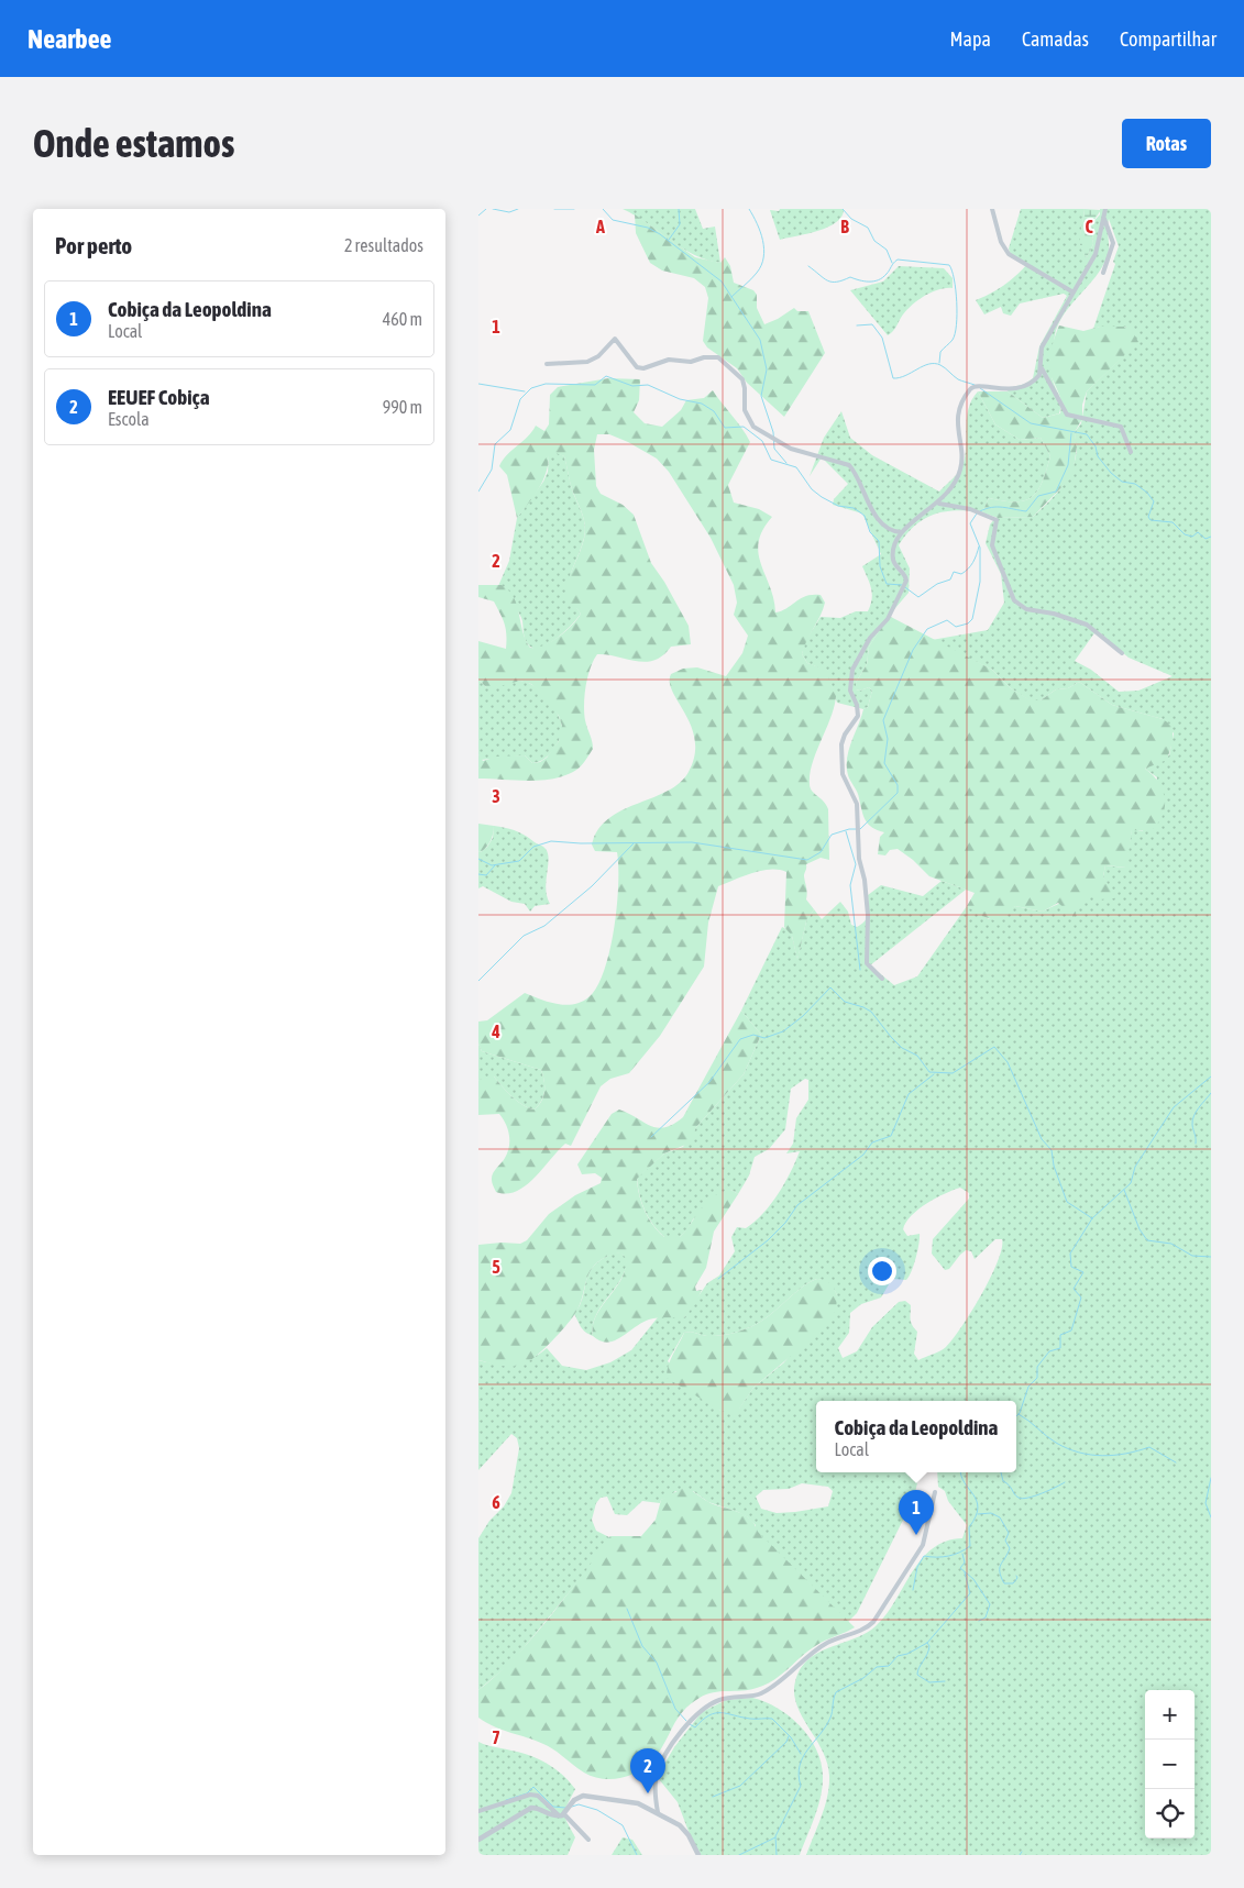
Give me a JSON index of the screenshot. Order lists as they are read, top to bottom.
{
  "page": {
    "header": "Nearbee",
    "nav": ["Mapa", "Camadas", "Compartilhar"],
    "buttons": "Rotas",
    "title": "Onde estamos",
    "heading": ["Por perto", "2 resultados"],
    "list": [
      {
        "mark": "1",
        "name": "Cobiça da Leopoldina",
        "note": "Local",
        "value": "460 m"
      },
      {
        "mark": "2",
        "name": "EEUEF Cobiça",
        "note": "Escola",
        "value": "990 m"
      }
    ],
    "popup": ["Cobiça da Leopoldina", "Local"],
    "pins": ["1", "2"],
    "map_buttons": ["+", "−"]
  },
  "grid": {
    "columns": ["A", "B", "C"],
    "rows": [
      "1",
      "2",
      "3",
      "4",
      "5",
      "6",
      "7"
    ]
  }
}
